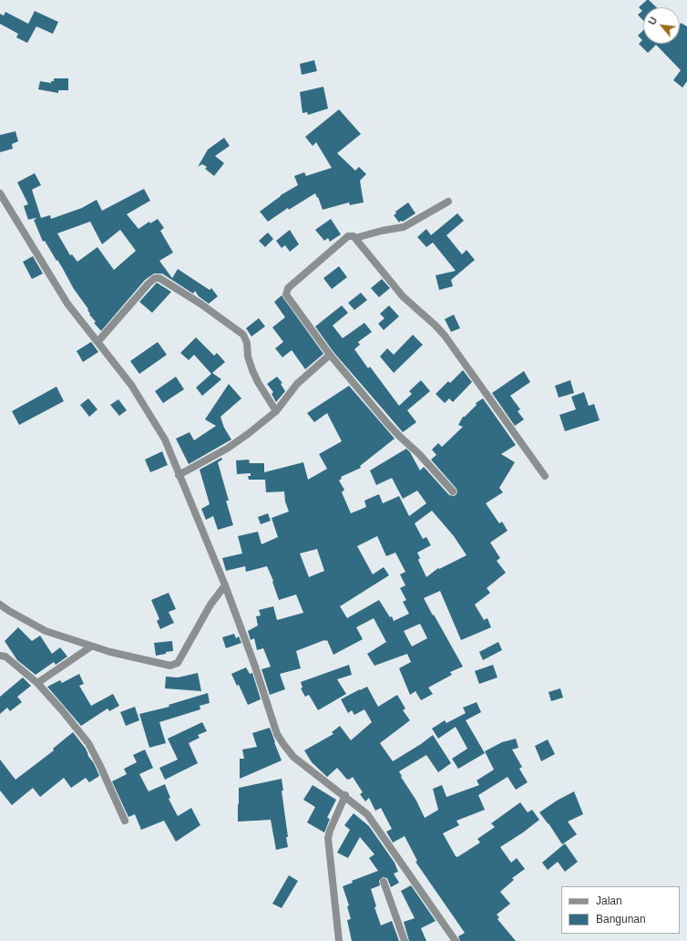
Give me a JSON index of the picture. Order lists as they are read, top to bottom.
{
  "legend": ["Jalan", "Bangunan"],
  "north": "top left"
}
